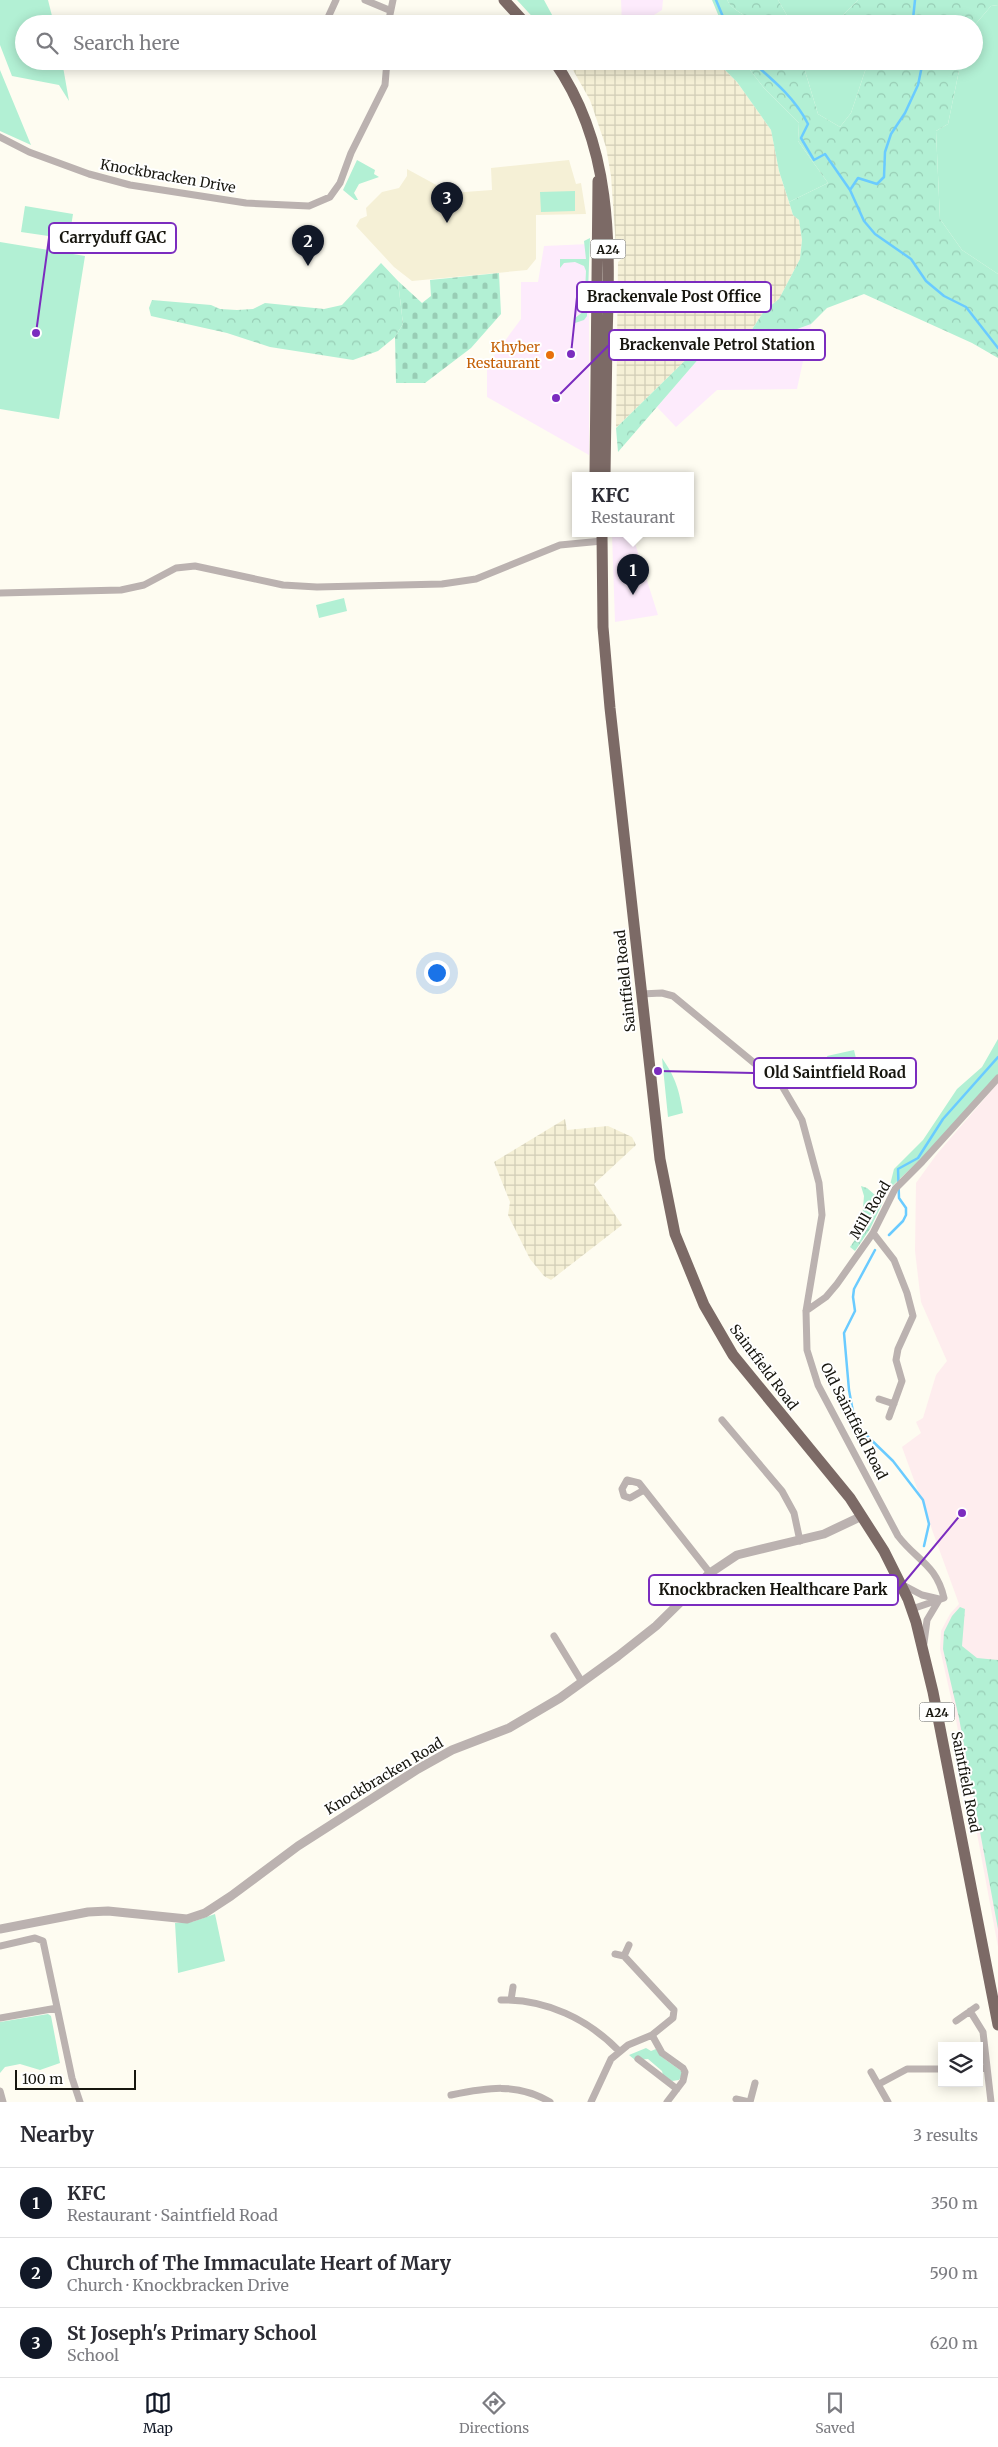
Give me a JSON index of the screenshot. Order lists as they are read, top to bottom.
{
  "streets": {
    "highway": ["A24", "Saintfield Road"],
    "street": [
      "Knockbracken Drive",
      "Mill Road",
      "Old Saintfield Road",
      "Knockbracken Road"
    ]
  },
  "crossings": [
    ["Saintfield Road", "Old Saintfield Road"],
    ["Saintfield Road", "Knockbracken Road"],
    ["Mill Road", "Old Saintfield Road"]
  ],
  "places": [
    "Carryduff GAC",
    "Brackenvale Post Office",
    "Khyber Restaurant",
    "Brackenvale Petrol Station",
    "Old Saintfield Road",
    "Knockbracken Healthcare Park"
  ],
  "scale_bar": "100 m",
  "page": {
    "search": "Search here",
    "pins": ["3", "2", "1"],
    "popup": ["KFC", "Restaurant"],
    "scale": "100 m",
    "heading": ["Nearby", "3 results"],
    "list": [
      {
        "mark": "1",
        "name": "KFC",
        "note": "Restaurant · Saintfield Road",
        "value": "350 m"
      },
      {
        "mark": "2",
        "name": "Church of The Immaculate Heart of Mary",
        "note": "Church · Knockbracken Drive",
        "value": "590 m"
      },
      {
        "mark": "3",
        "name": "St Joseph's Primary School",
        "note": "School",
        "value": "620 m"
      }
    ],
    "nav": ["Map", "Directions", "Saved"]
  }
}
